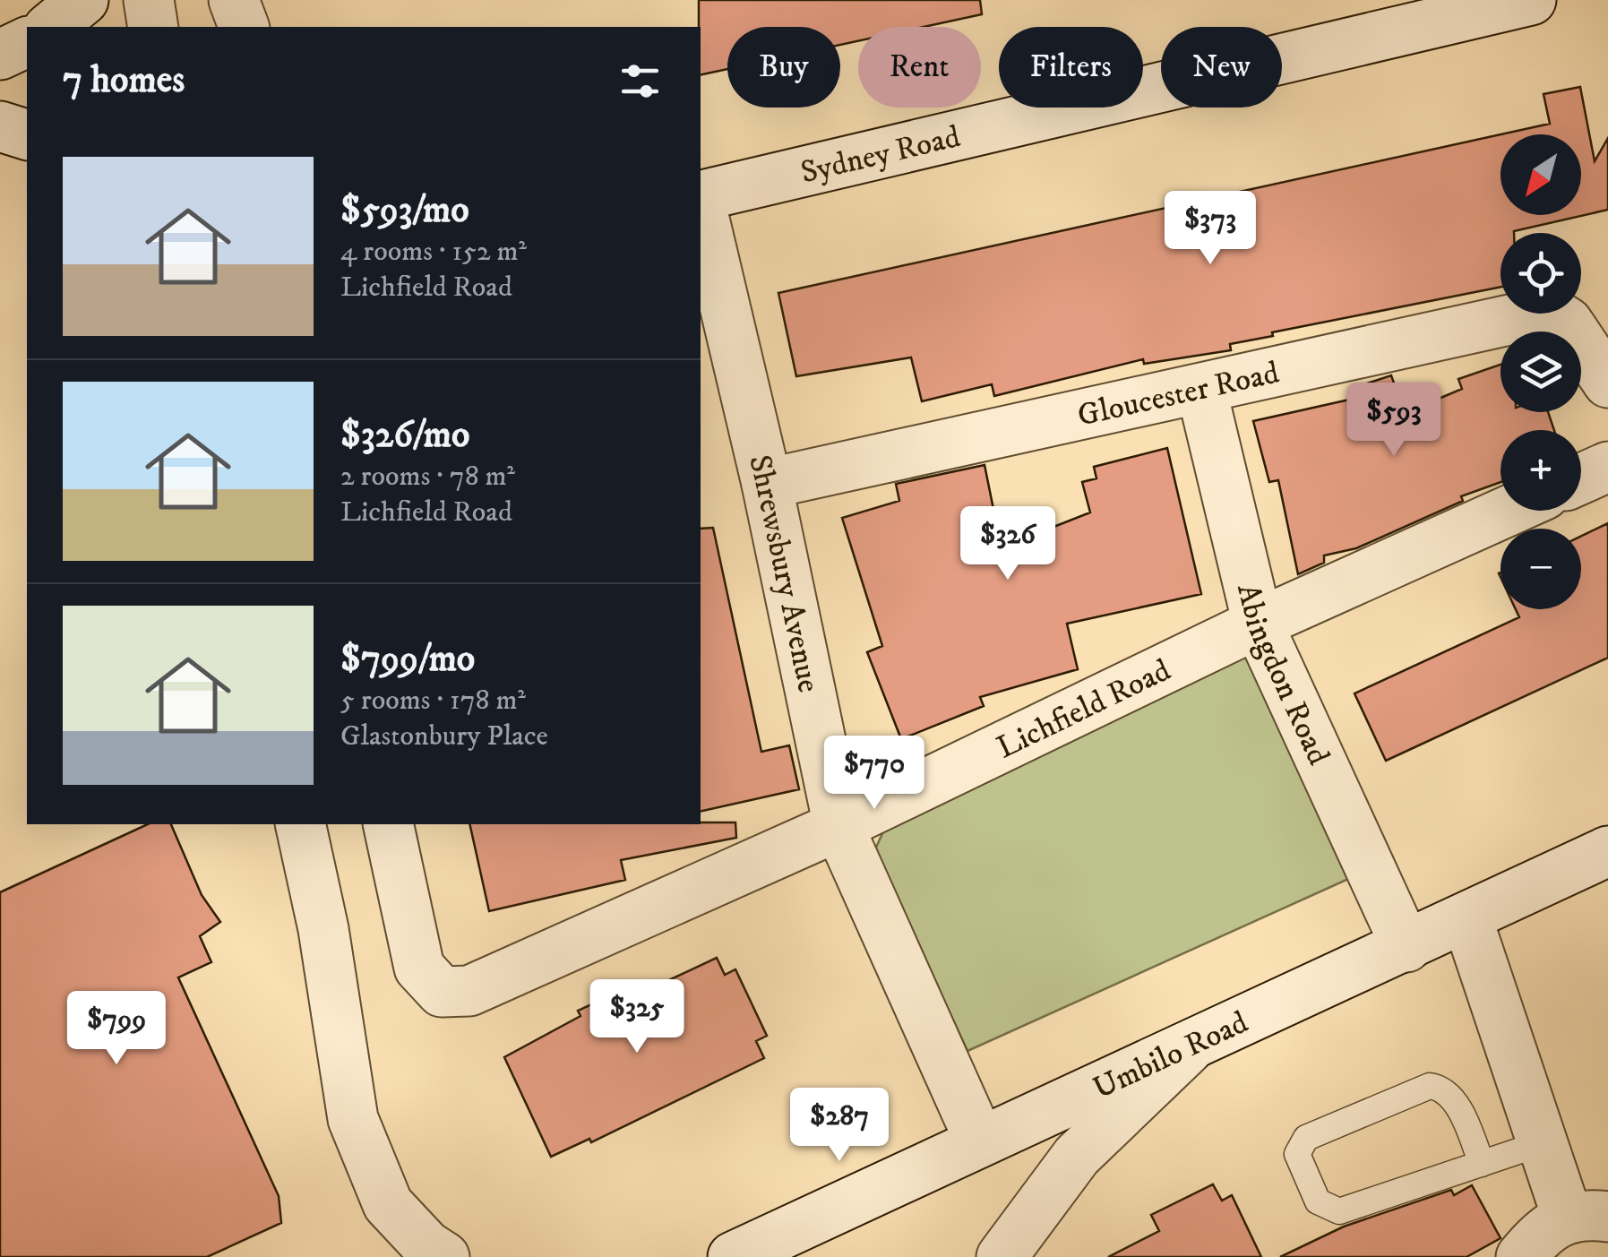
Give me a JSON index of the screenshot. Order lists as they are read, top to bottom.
{
  "streets": {
    "street": [
      "Sydney Road",
      "Gloucester Road",
      "Shrewsbury Avenue",
      "Abingdon Road",
      "Lichfield Road",
      "Umbilo Road"
    ]
  },
  "crossings": [
    ["Gloucester Road", "Shrewsbury Avenue"],
    ["Gloucester Road", "Abingdon Road"],
    ["Shrewsbury Avenue", "Lichfield Road"],
    ["Shrewsbury Avenue", "Umbilo Road"],
    ["Abingdon Road", "Lichfield Road"],
    ["Abingdon Road", "Umbilo Road"]
  ],
  "north": "bottom left",
  "page": {
    "chip": [
      "Buy",
      "Rent",
      "Filters",
      "New"
    ],
    "heading": "7 homes",
    "map_buttons": ["+", "−"],
    "list": [
      {
        "name": "$593/mo",
        "note": "4 rooms · 152 m² · Lichfield Road"
      },
      {
        "name": "$326/mo",
        "note": "2 rooms · 78 m² · Lichfield Road"
      },
      {
        "name": "$799/mo",
        "note": "5 rooms · 178 m² · Glastonbury Place"
      }
    ],
    "price": [
      "$373",
      "$593",
      "$326",
      "$770",
      "$325",
      "$799",
      "$287"
    ]
  }
}
